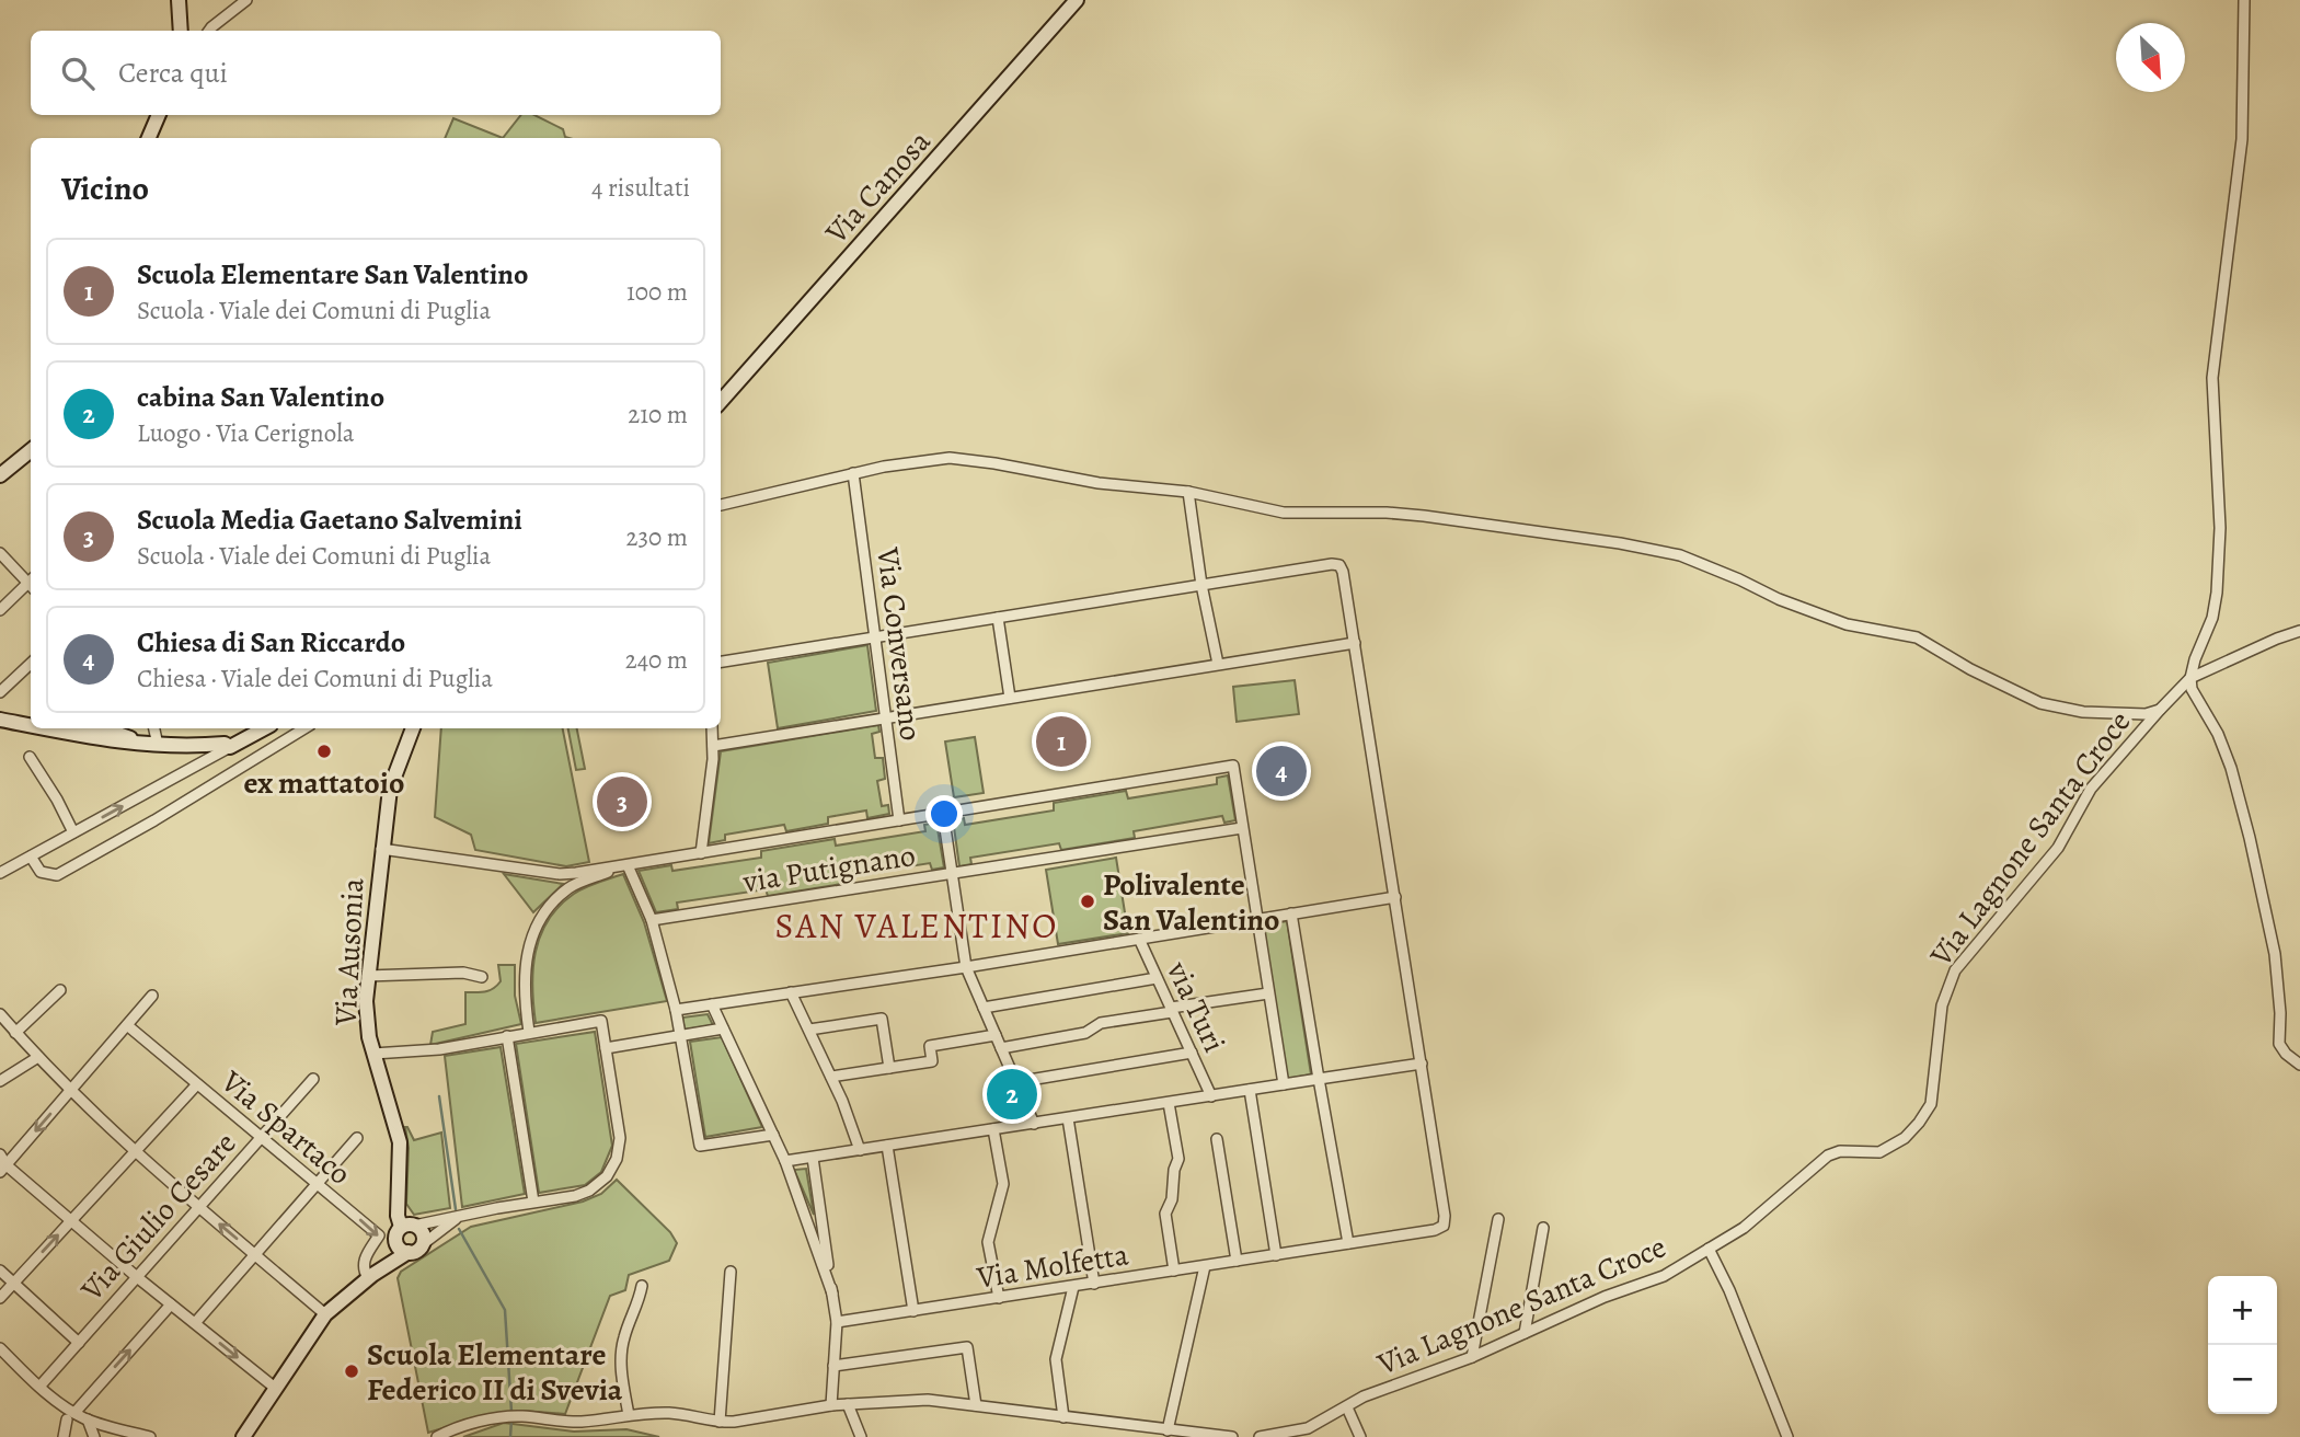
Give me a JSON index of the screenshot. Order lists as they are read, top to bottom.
{
  "streets": {
    "main road": ["Via Canosa", "Via Ausonia"],
    "street": [
      "Via Conversano",
      "Via Lagnone Santa Croce",
      "via Putignano",
      "via Turi",
      "Via Spartaco",
      "Via Giulio Cesare",
      "Via Molfetta"
    ]
  },
  "crossings": [
    ["Via Spartaco", "Via Giulio Cesare"]
  ],
  "districts": ["SAN VALENTINO"],
  "places": ["ex mattatoio", "Polivalente San Valentino", "Scuola Elementare Federico II di Svevia"],
  "north": "bottom right",
  "page": {
    "search": "Cerca qui",
    "heading": ["Vicino", "4 risultati"],
    "list": [
      {
        "mark": "1",
        "name": "Scuola Elementare San Valentino",
        "note": "Scuola · Viale dei Comuni di Puglia",
        "value": "100 m"
      },
      {
        "mark": "2",
        "name": "cabina San Valentino",
        "note": "Luogo · Via Cerignola",
        "value": "210 m"
      },
      {
        "mark": "3",
        "name": "Scuola Media Gaetano Salvemini",
        "note": "Scuola · Viale dei Comuni di Puglia",
        "value": "230 m"
      },
      {
        "mark": "4",
        "name": "Chiesa di San Riccardo",
        "note": "Chiesa · Viale dei Comuni di Puglia",
        "value": "240 m"
      }
    ],
    "pins": [
      "1",
      "4",
      "3",
      "2"
    ],
    "map_buttons": ["+", "−"]
  }
}
